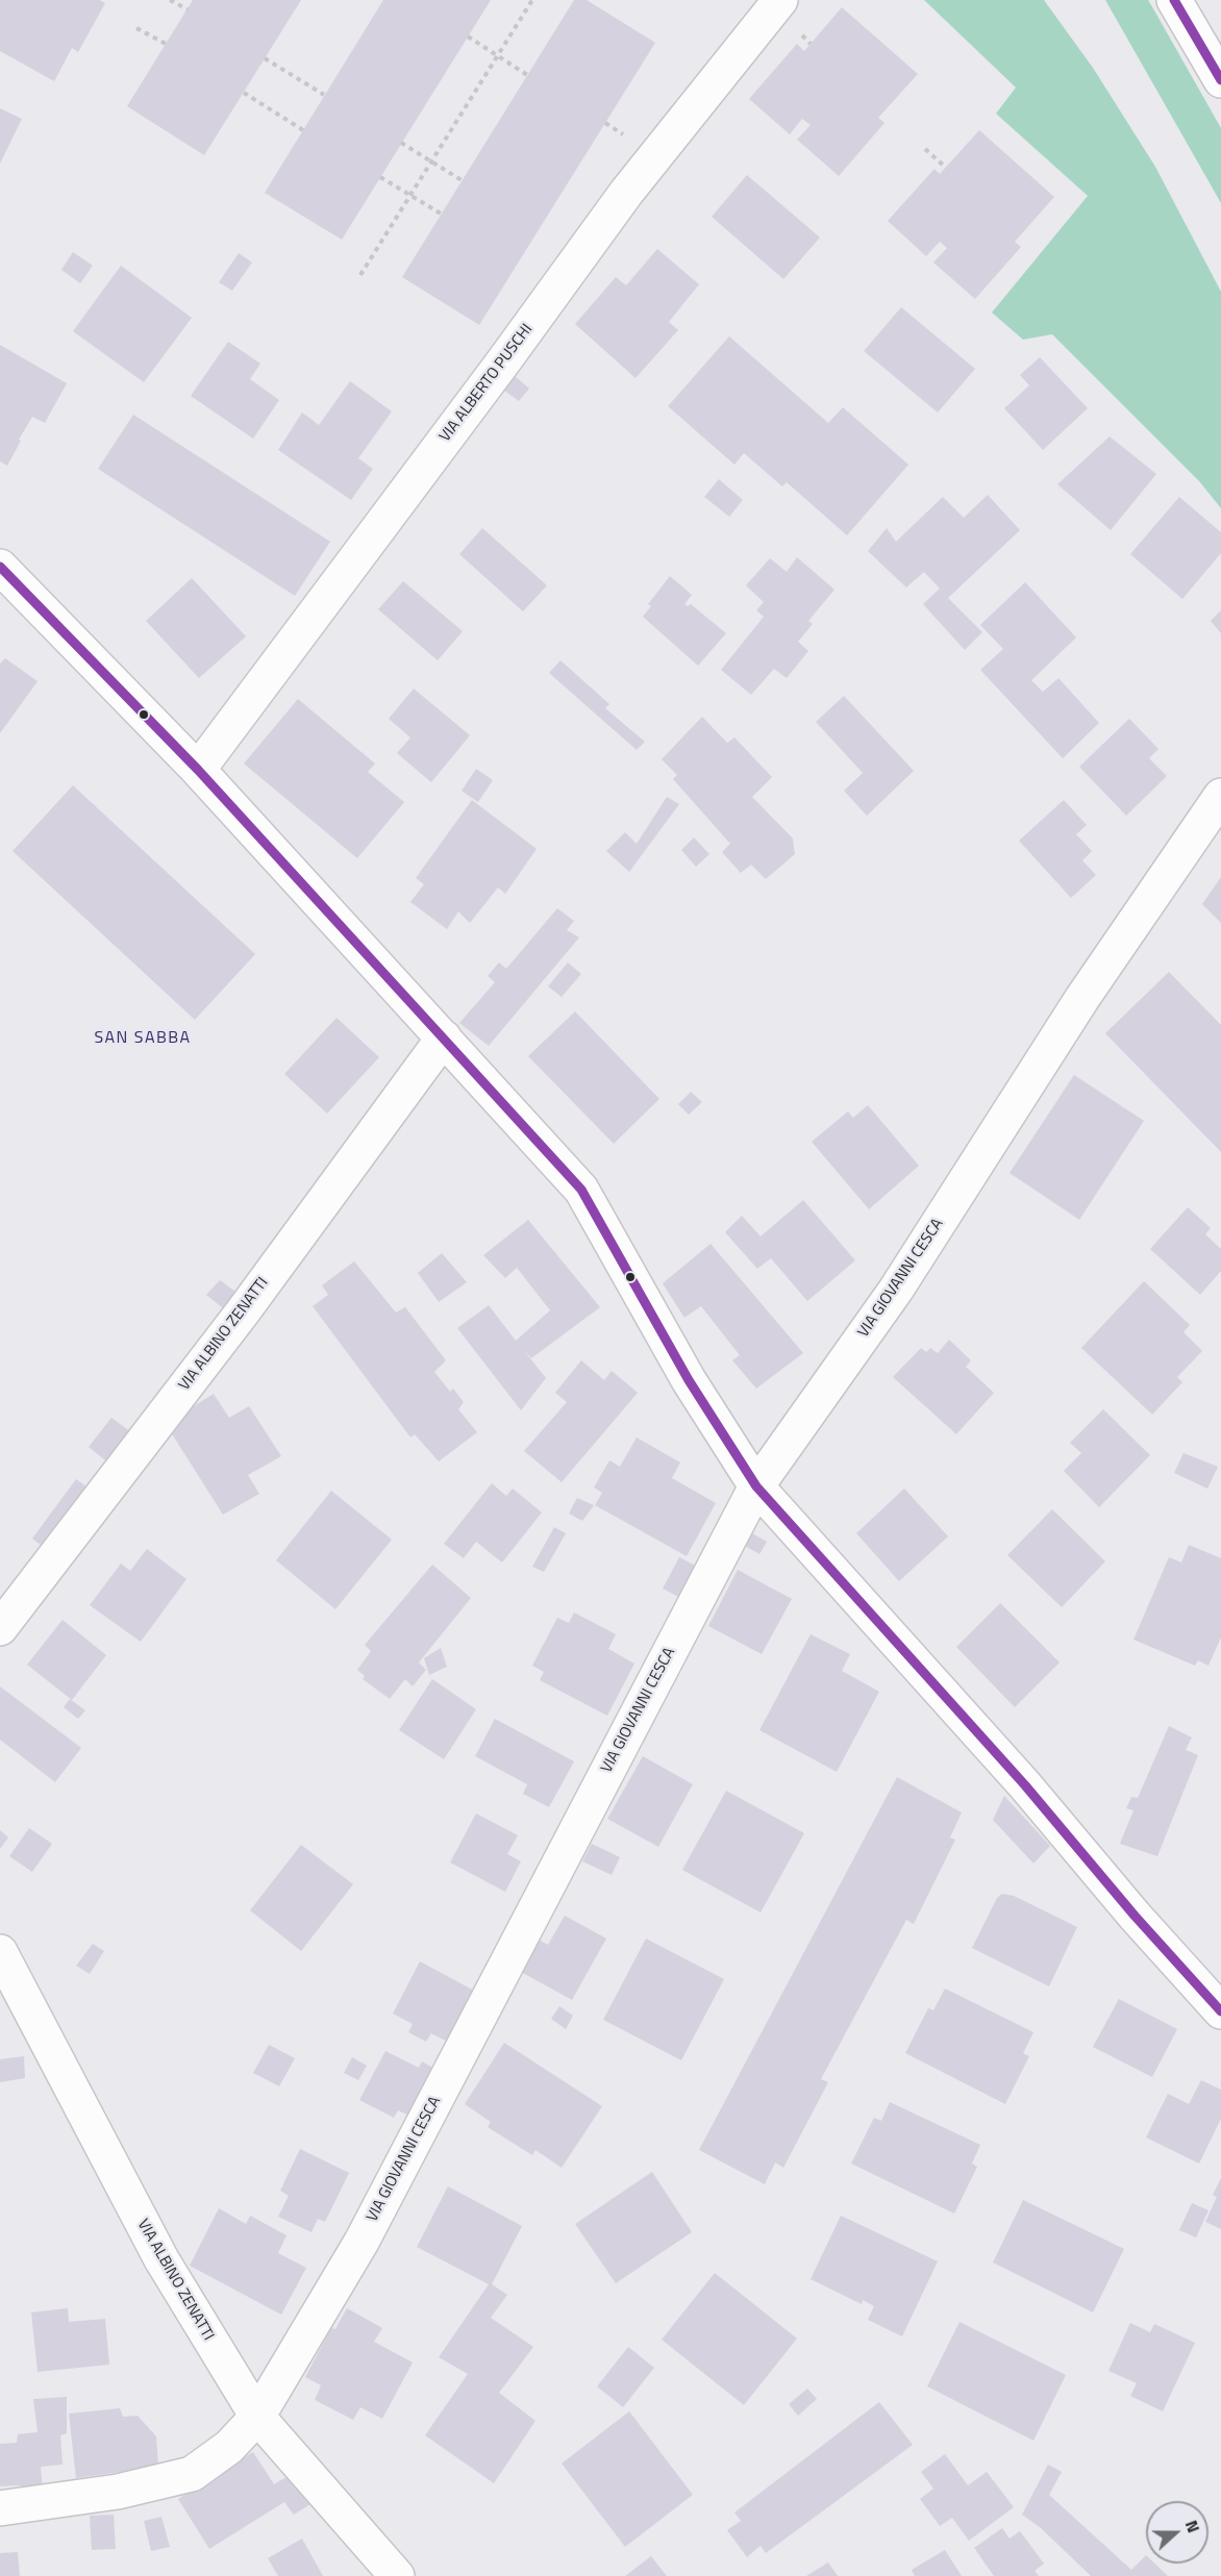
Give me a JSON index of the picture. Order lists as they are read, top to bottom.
{
  "streets": {
    "street": ["VIA ALBERTO PUSCHI", "VIA GIOVANNI CESCA", "VIA ALBINO ZENATTI"]
  },
  "crossings": [
    ["VIA GIOVANNI CESCA", "VIA ALBINO ZENATTI"]
  ],
  "districts": ["SAN SABBA"],
  "north": "right"
}
